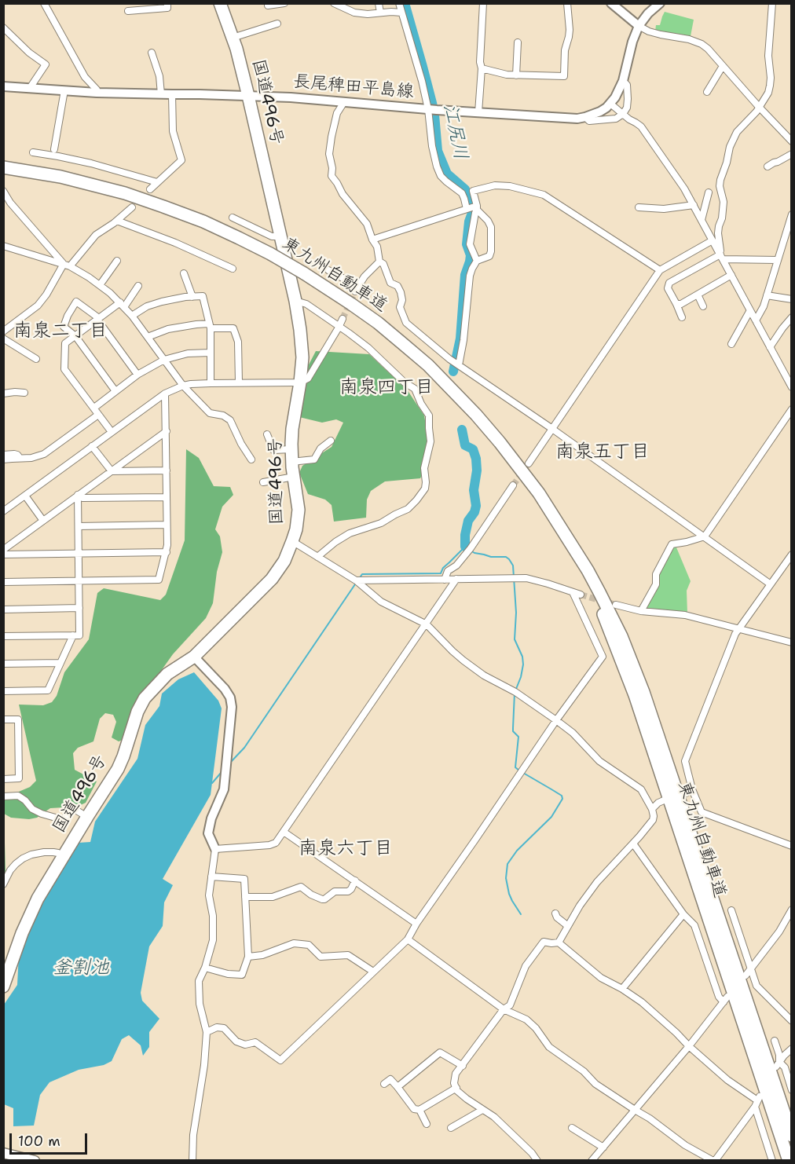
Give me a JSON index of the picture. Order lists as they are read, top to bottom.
{
  "streets": {
    "highway": ["国道496号", "東九州自動車道"],
    "main road": ["長尾稗田平島線"]
  },
  "crossings": [
    ["長尾稗田平島線", "国道496号"]
  ],
  "districts": [
    "南泉二丁目",
    "南泉四丁目",
    "南泉五丁目",
    "南泉六丁目"
  ],
  "water": ["江尻川", "釜割池"],
  "scale_bar": "100 m"
}
